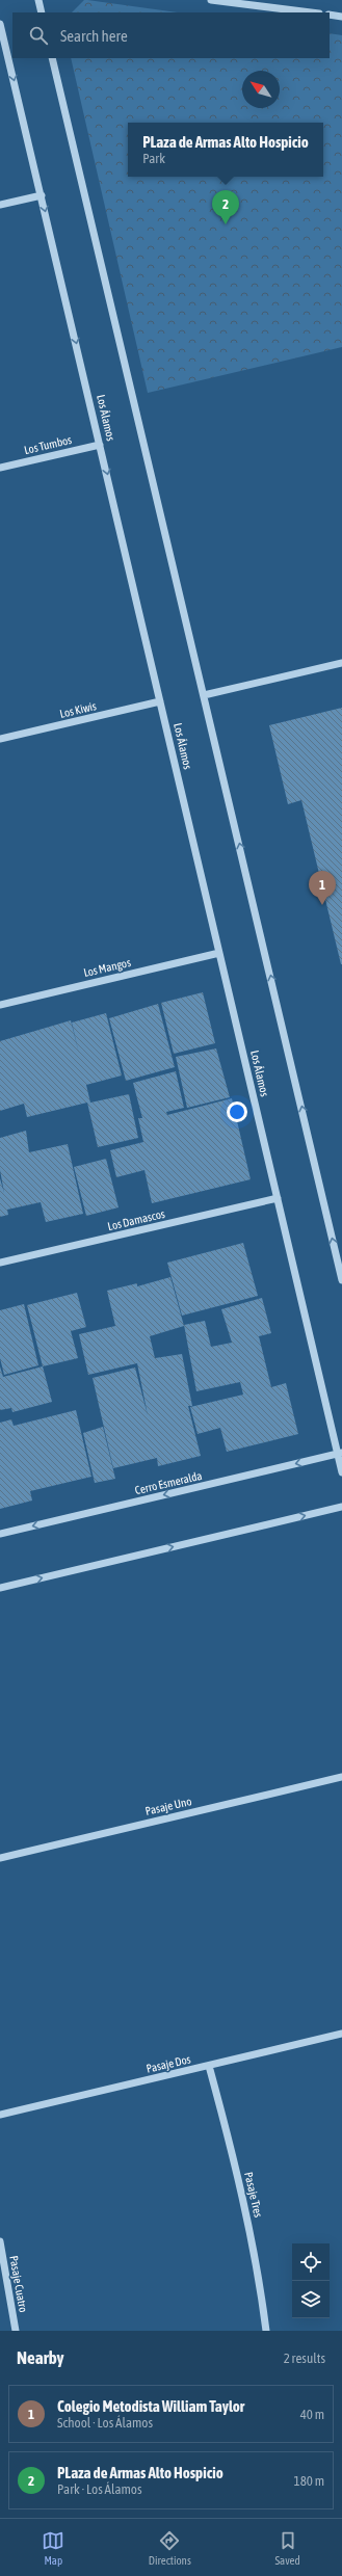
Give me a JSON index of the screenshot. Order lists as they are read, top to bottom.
{
  "streets": {
    "street": [
      "Los Álamos",
      "Los Tumbos",
      "Los Kiwis",
      "Los Mangos",
      "Los Damascos",
      "Cerro Esmeralda",
      "Pasaje Uno",
      "Pasaje Dos",
      "Pasaje Tres",
      "Pasaje Cuatro"
    ]
  },
  "crossings": [
    ["Los Álamos", "Los Tumbos"],
    ["Los Álamos", "Los Kiwis"],
    ["Los Álamos", "Los Mangos"],
    ["Los Álamos", "Los Damascos"],
    ["Los Álamos", "Cerro Esmeralda"],
    ["Pasaje Dos", "Pasaje Tres"]
  ],
  "north": "top left",
  "page": {
    "search": "Search here",
    "popup": ["PLaza de Armas Alto Hospicio", "Park"],
    "pins": ["2", "1"],
    "heading": ["Nearby", "2 results"],
    "list": [
      {
        "mark": "1",
        "name": "Colegio Metodista William Taylor",
        "note": "School · Los Álamos",
        "value": "40 m"
      },
      {
        "mark": "2",
        "name": "PLaza de Armas Alto Hospicio",
        "note": "Park · Los Álamos",
        "value": "180 m"
      }
    ],
    "nav": ["Map", "Directions", "Saved"]
  }
}
